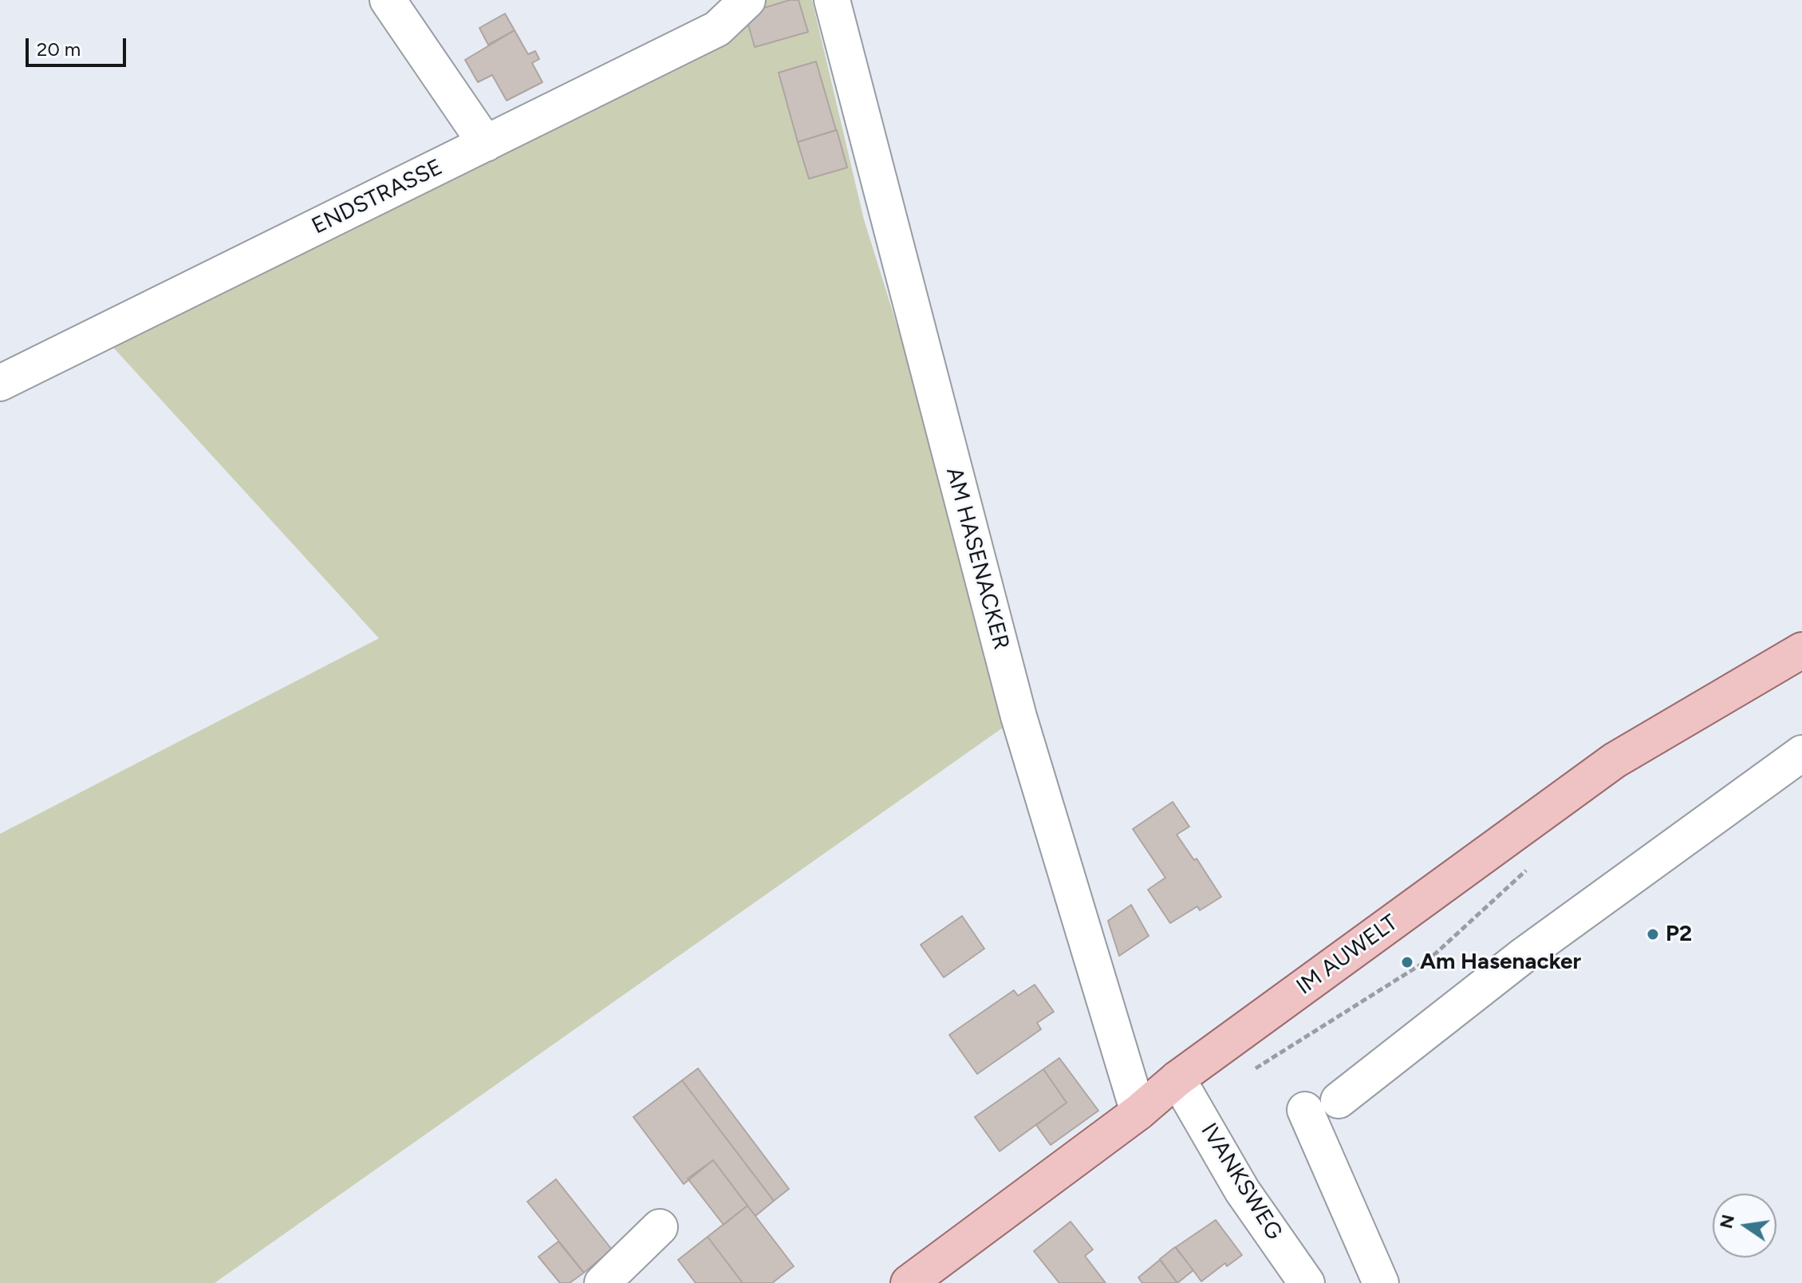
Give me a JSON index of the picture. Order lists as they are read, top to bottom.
{
  "streets": {
    "main road": ["IM AUWELT"],
    "street": ["ENDSTRASSE", "AM HASENACKER", "IVANKSWEG"]
  },
  "crossings": [
    ["AM HASENACKER", "IM AUWELT"],
    ["IM AUWELT", "IVANKSWEG"]
  ],
  "places": ["P2", "Am Hasenacker"],
  "scale_bar": "20 m",
  "north": "left"
}
